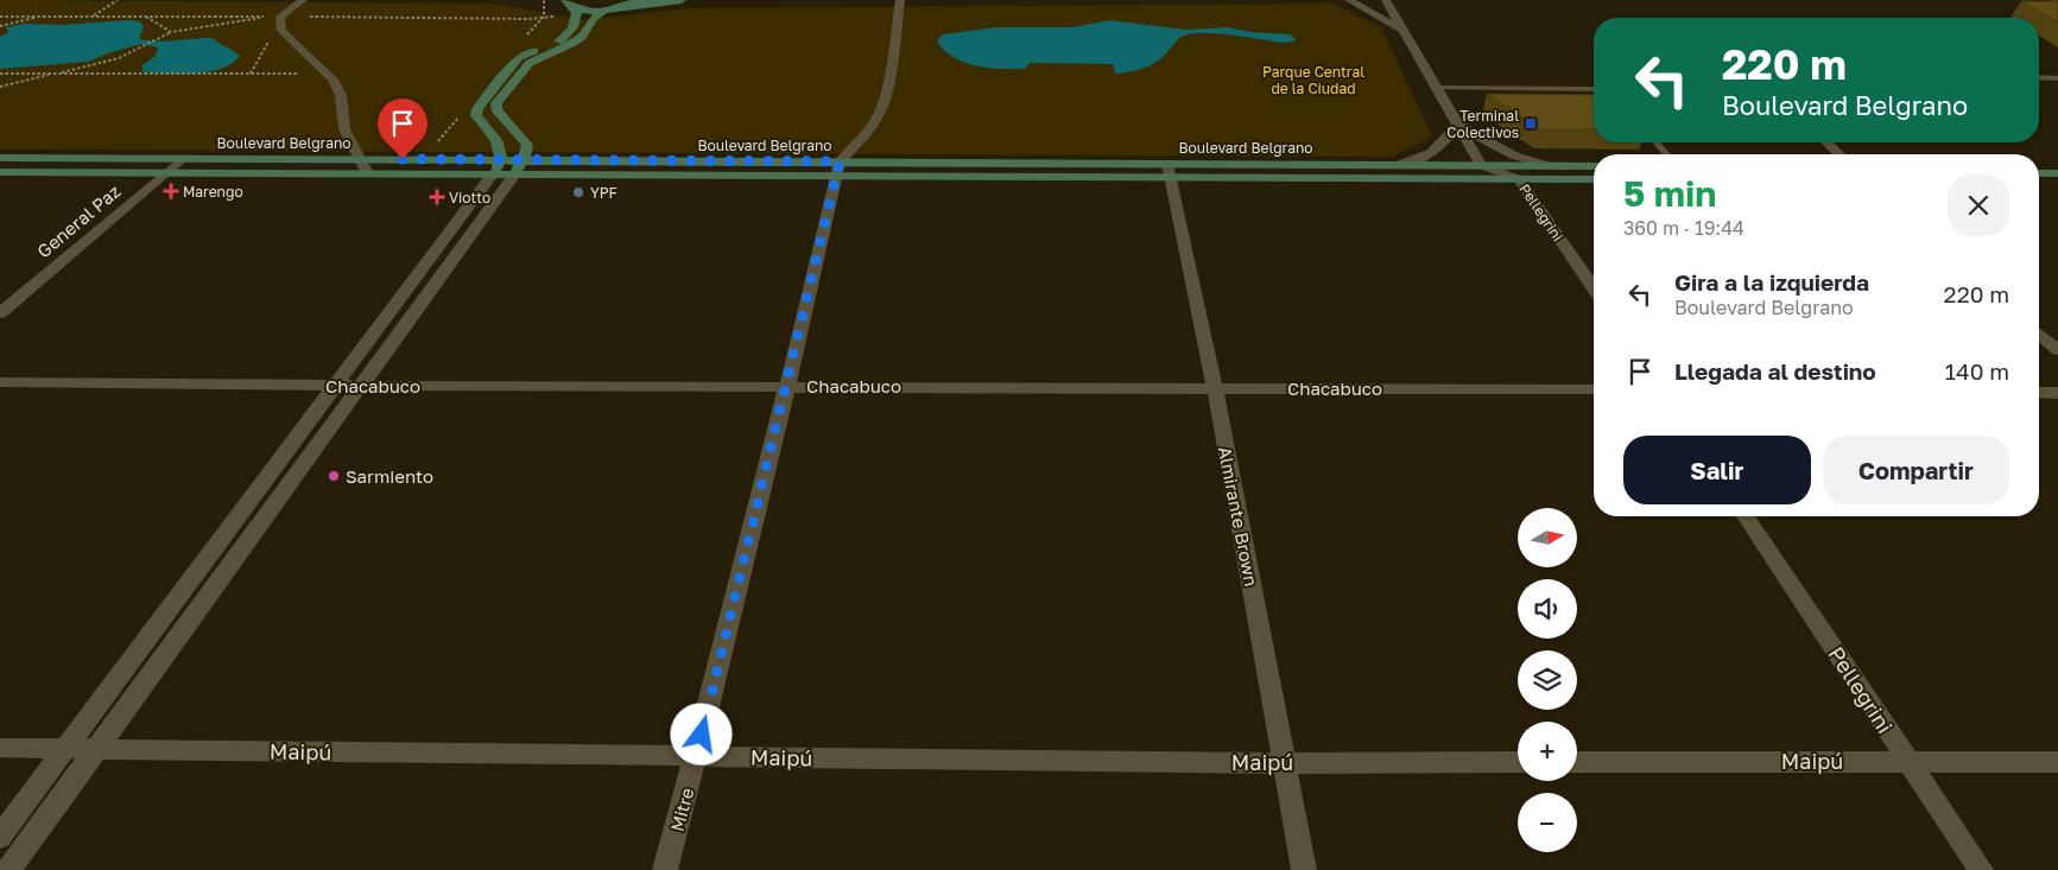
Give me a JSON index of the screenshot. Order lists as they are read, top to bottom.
{
  "streets": {
    "street": [
      "Boulevard Belgrano",
      "Pellegrini",
      "General Paz",
      "Chacabuco",
      "Almirante Brown",
      "Maipú",
      "Mitre"
    ]
  },
  "crossings": [
    ["Boulevard Belgrano", "Pellegrini"],
    ["Boulevard Belgrano", "General Paz"],
    ["Boulevard Belgrano", "Almirante Brown"],
    ["Boulevard Belgrano", "Mitre"],
    ["Pellegrini", "Maipú"],
    ["Chacabuco", "Almirante Brown"],
    ["Chacabuco", "Mitre"],
    ["Almirante Brown", "Maipú"],
    ["Maipú", "Mitre"]
  ],
  "parks": ["Parque Central de la Ciudad"],
  "places": {
    "transit": ["Terminal Colectivos"],
    "health": ["Marengo", "Viotto"],
    "other": ["YPF", "Sarmiento"]
  },
  "north": "right",
  "page": {
    "turn": ["220 m", "Boulevard Belgrano"],
    "heading": ["5 min", "360 m · 19:44"],
    "list": [
      {
        "name": "Gira a la izquierda",
        "note": "Boulevard Belgrano",
        "value": "220 m"
      },
      {
        "name": "Llegada al destino",
        "value": "140 m"
      }
    ],
    "buttons": ["Salir", "Compartir"],
    "map_buttons": ["+", "−"]
  }
}
